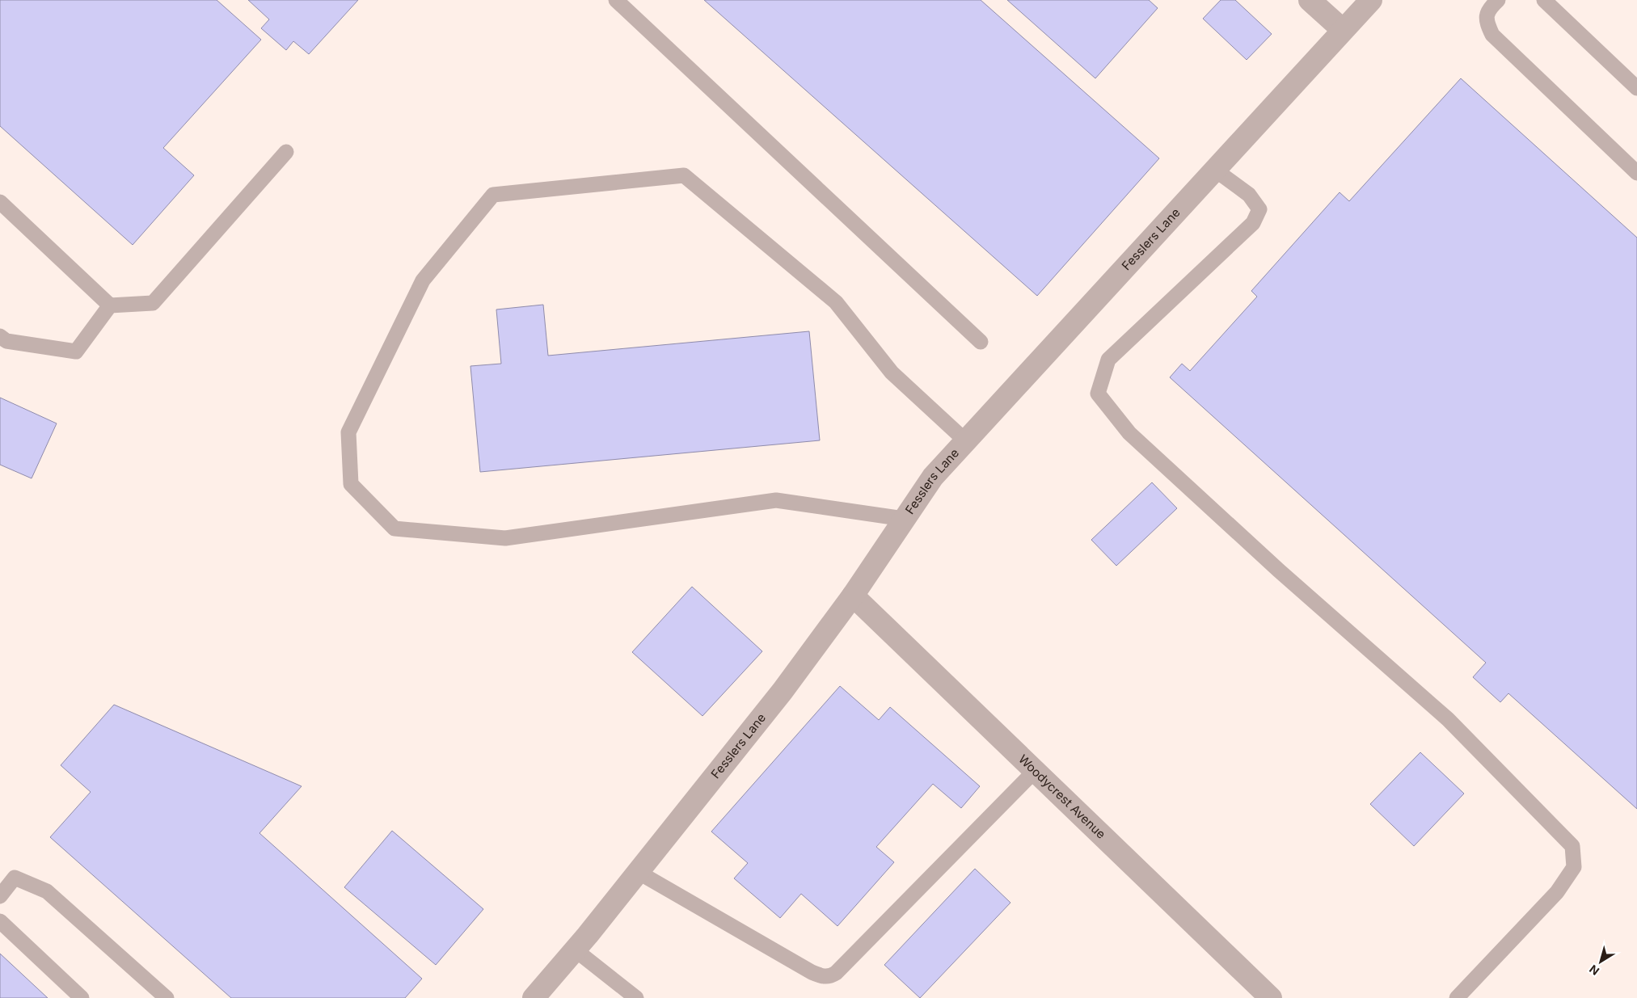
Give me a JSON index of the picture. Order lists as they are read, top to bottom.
{
  "streets": {
    "street": ["Fesslers Lane", "Woodycrest Avenue"]
  },
  "crossings": [
    ["Fesslers Lane", "Woodycrest Avenue"]
  ],
  "north": "bottom left"
}
